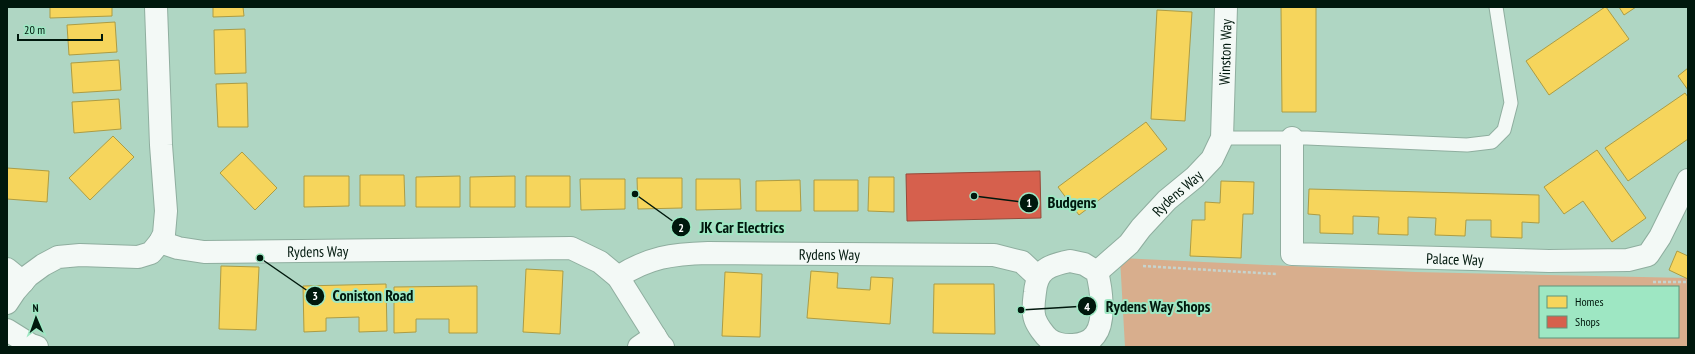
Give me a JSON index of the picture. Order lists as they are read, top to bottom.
{
  "streets": {
    "street": ["Winston Way", "Rydens Way", "Palace Way"]
  },
  "crossings": [
    ["Winston Way", "Rydens Way"]
  ],
  "places": [
    "JK Car Electrics",
    "Budgens",
    "Coniston Road",
    "Rydens Way Shops"
  ],
  "legend": ["Homes", "Shops"],
  "scale_bar": "20 m",
  "north": "top"
}
